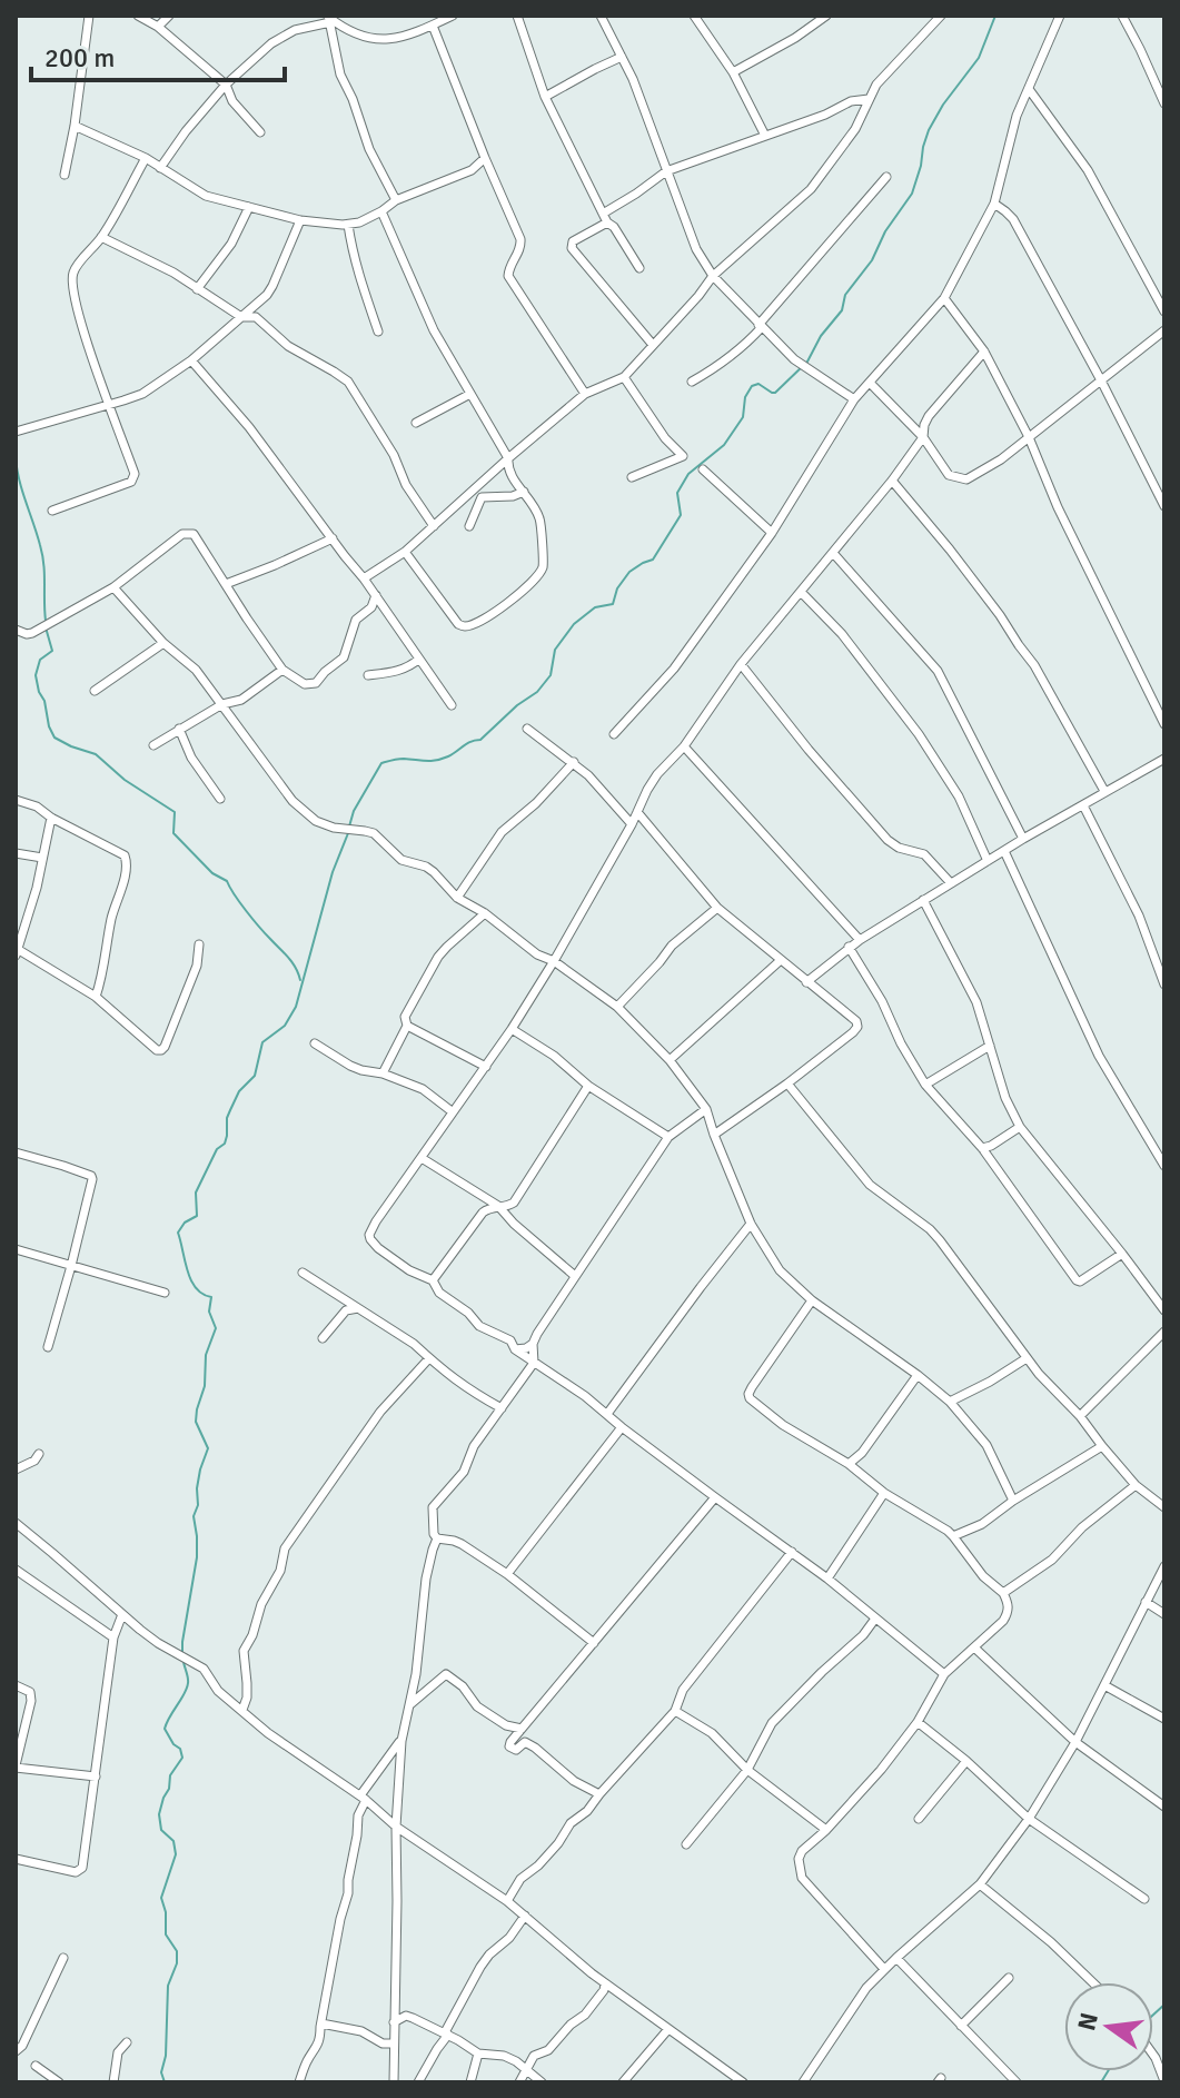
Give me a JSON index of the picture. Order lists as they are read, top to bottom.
{
  "scale_bar": "200 m",
  "north": "left"
}
